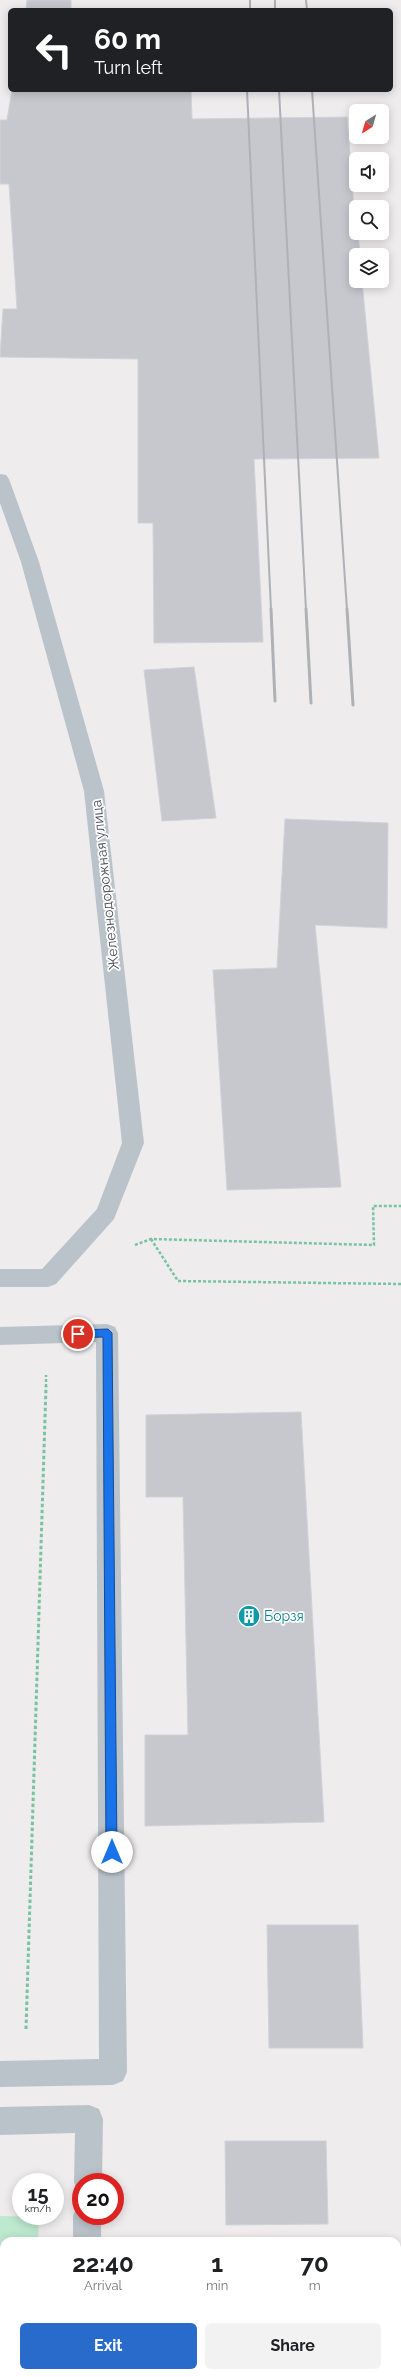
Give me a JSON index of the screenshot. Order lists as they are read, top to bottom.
{
  "streets": {
    "street": ["Железнодорожная улица"]
  },
  "places": {
    "building": ["Борзя"]
  },
  "north": "bottom left",
  "page": {
    "turn": ["60 m", "Turn left"],
    "speed": "15 km/h",
    "limit": "20",
    "eta": [
      "22:40",
      "Arrival",
      "1",
      "min",
      "70",
      "m"
    ],
    "buttons": ["Exit", "Share"]
  }
}
